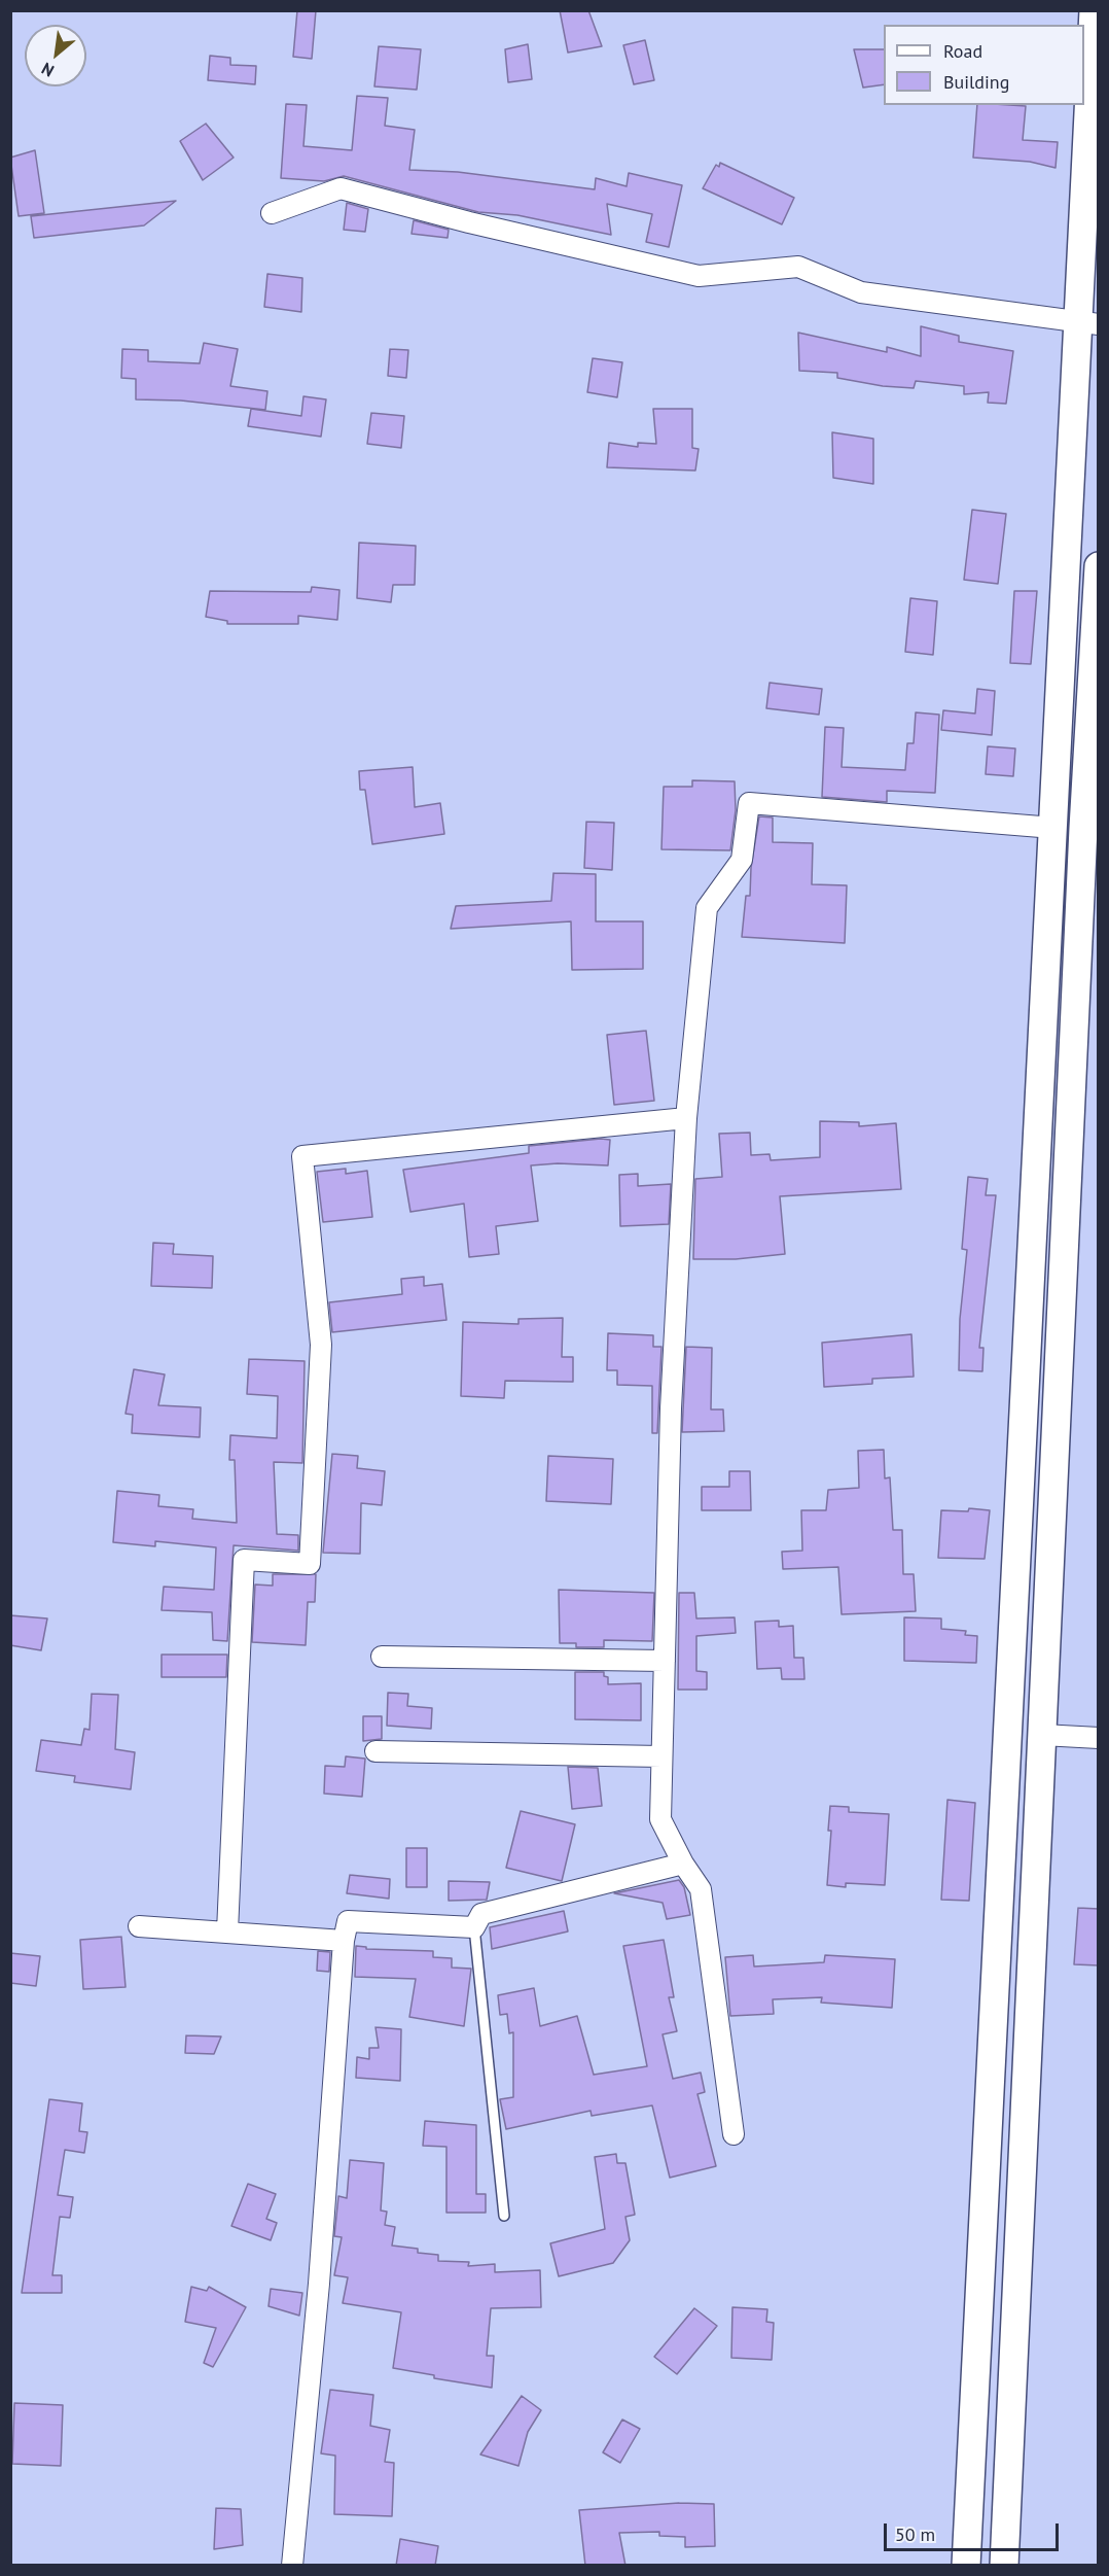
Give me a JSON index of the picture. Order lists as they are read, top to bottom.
{
  "legend": ["Road", "Building"],
  "scale_bar": "50 m",
  "north": "bottom left"
}
